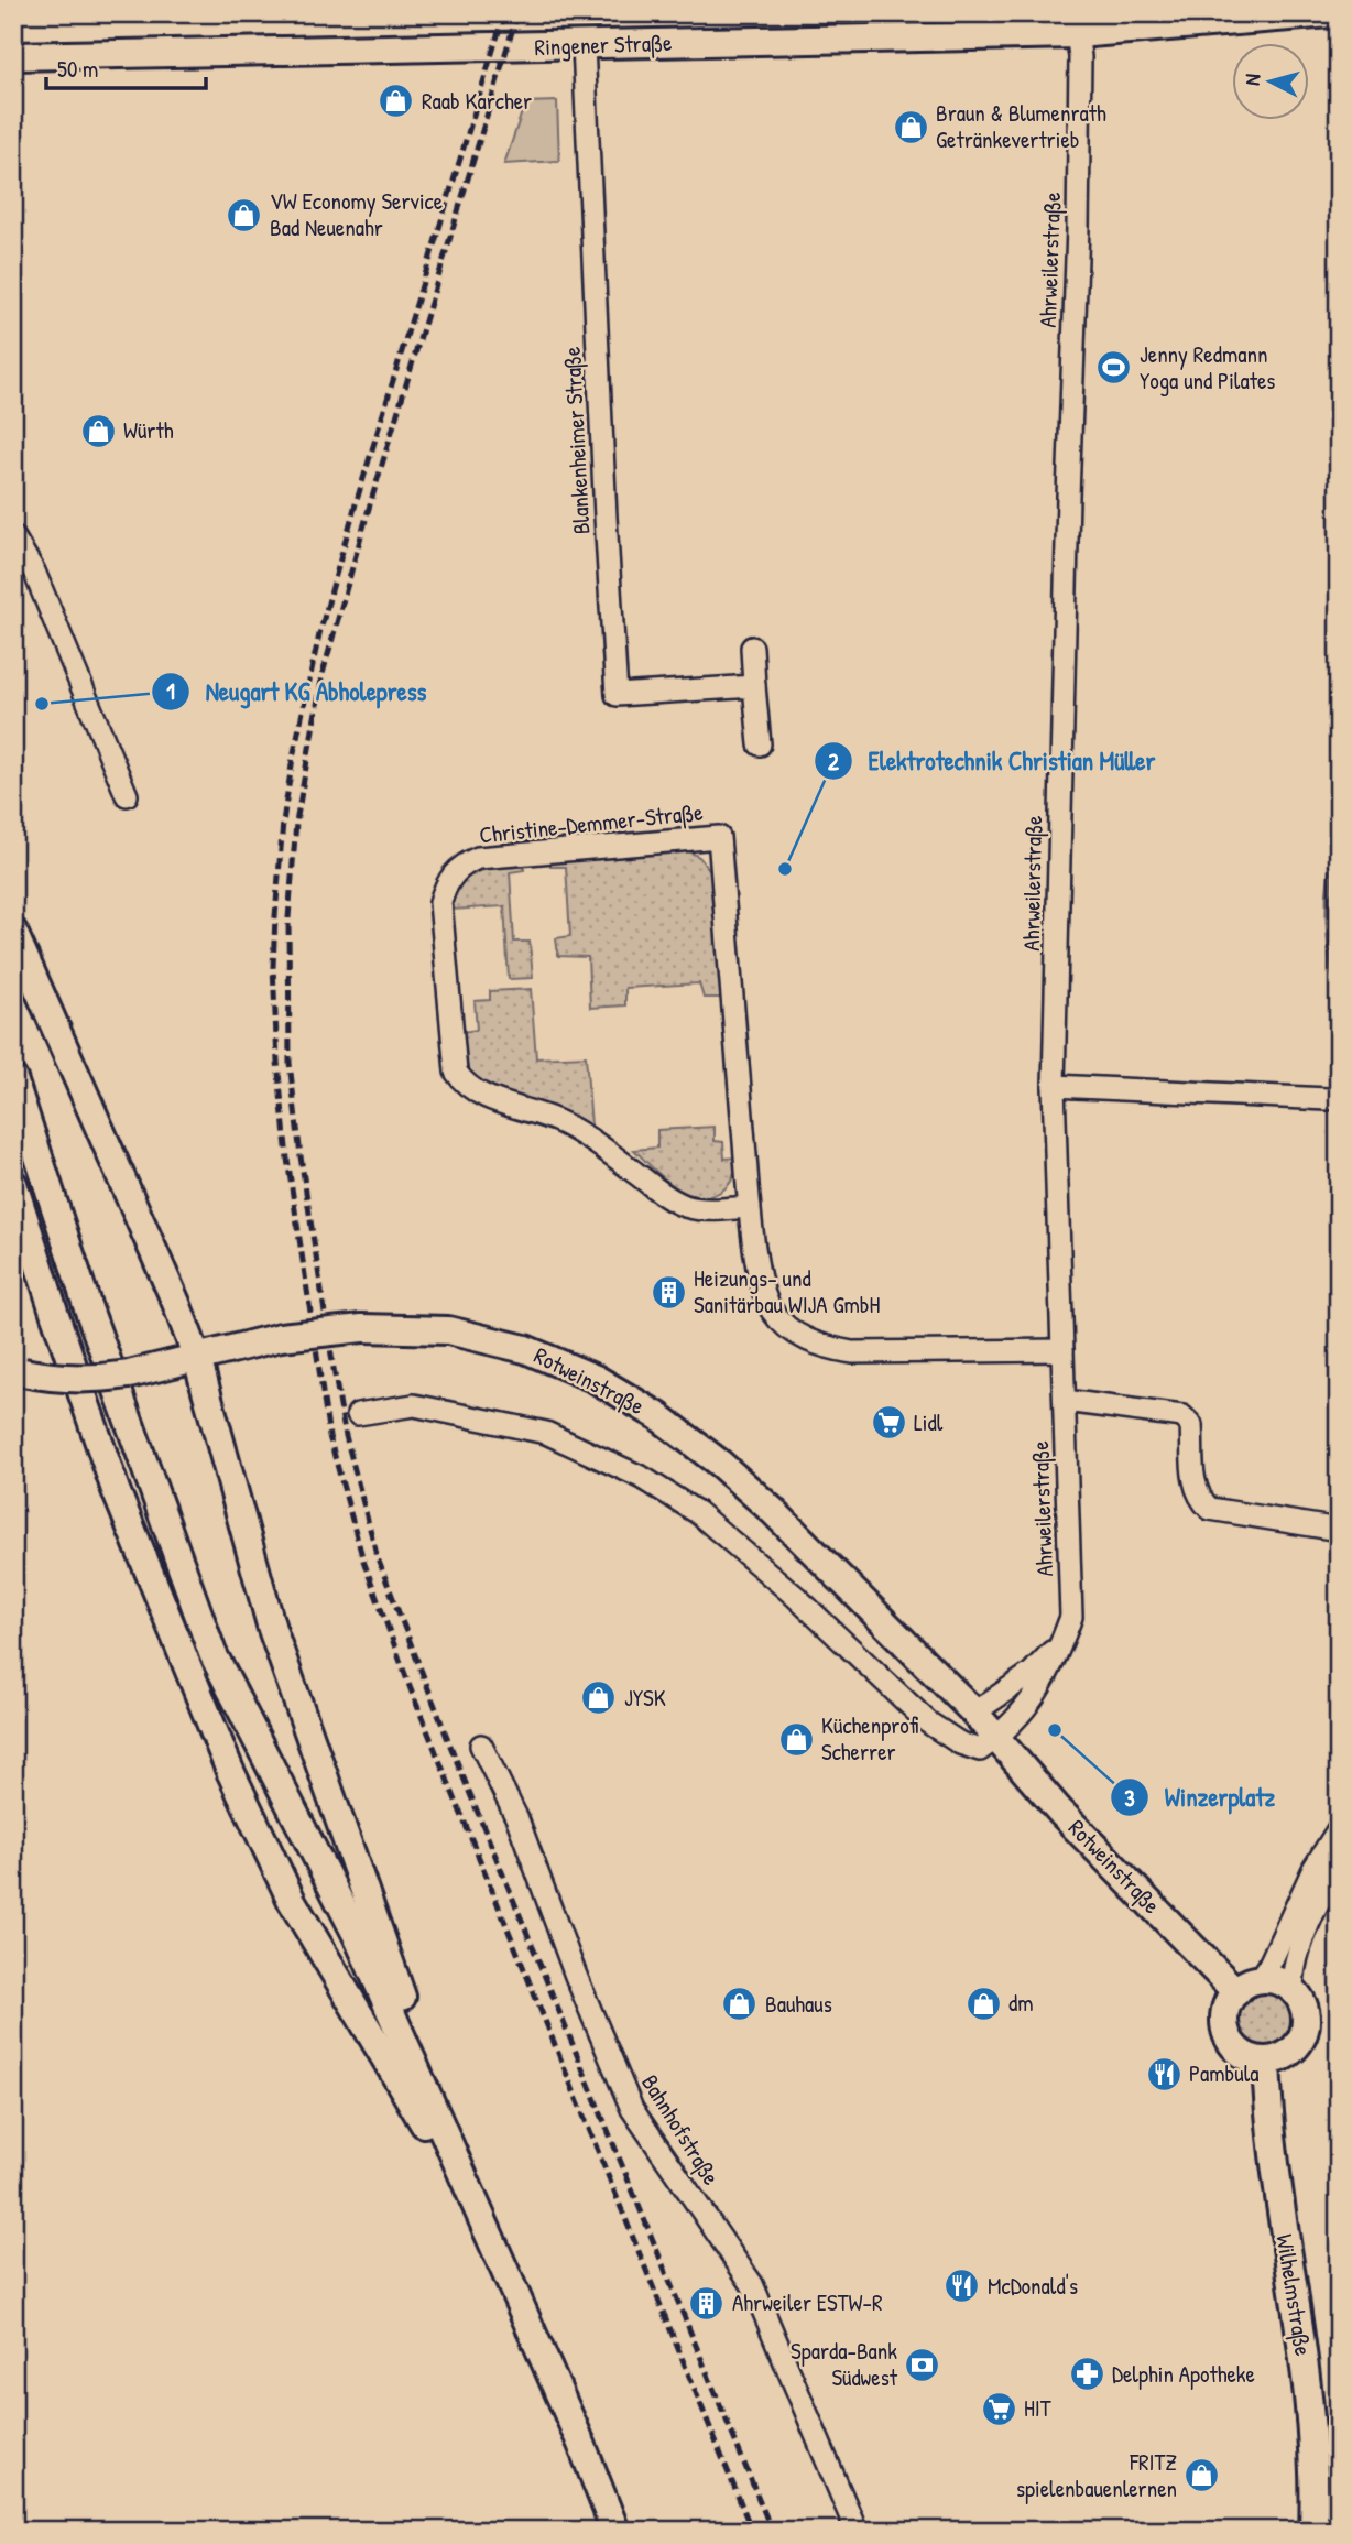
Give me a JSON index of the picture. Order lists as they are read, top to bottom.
{
  "streets": {
    "main road": ["Ringener Straße", "Rotweinstraße", "Wilhelmstraße"],
    "street": [
      "Ahrweilerstraße",
      "Blankenheimer Straße",
      "Christine-Demmer-Straße",
      "Bahnhofstraße"
    ]
  },
  "crossings": [
    ["Ringener Straße", "Ahrweilerstraße"],
    ["Ringener Straße", "Blankenheimer Straße"],
    ["Ahrweilerstraße", "Christine-Demmer-Straße"],
    ["Ahrweilerstraße", "Rotweinstraße"],
    ["Rotweinstraße", "Wilhelmstraße"]
  ],
  "places": {
    "shop": [
      "Raab Karcher",
      "Braun & Blumenrath Getränkevertrieb",
      "VW Economy Service Bad Neuenahr",
      "Würth",
      "JYSK",
      "Küchenprofi Scherrer",
      "dm",
      "Bauhaus",
      "FRITZ spielenbauenlernen"
    ],
    "sports": ["Jenny Redmann Yoga und Pilates"],
    "other": ["Neugart KG Abholepress", "Elektrotechnik Christian Müller", "Winzerplatz"],
    "building": ["Heizungs- und Sanitärbau WIJA GmbH", "Ahrweiler ESTW-R"],
    "supermarket": ["Lidl", "HIT"],
    "restaurant": ["Pambula", "McDonald's"],
    "bank": ["Sparda-Bank Südwest"],
    "pharmacy": ["Delphin Apotheke"]
  },
  "scale_bar": "50 m",
  "north": "left"
}
